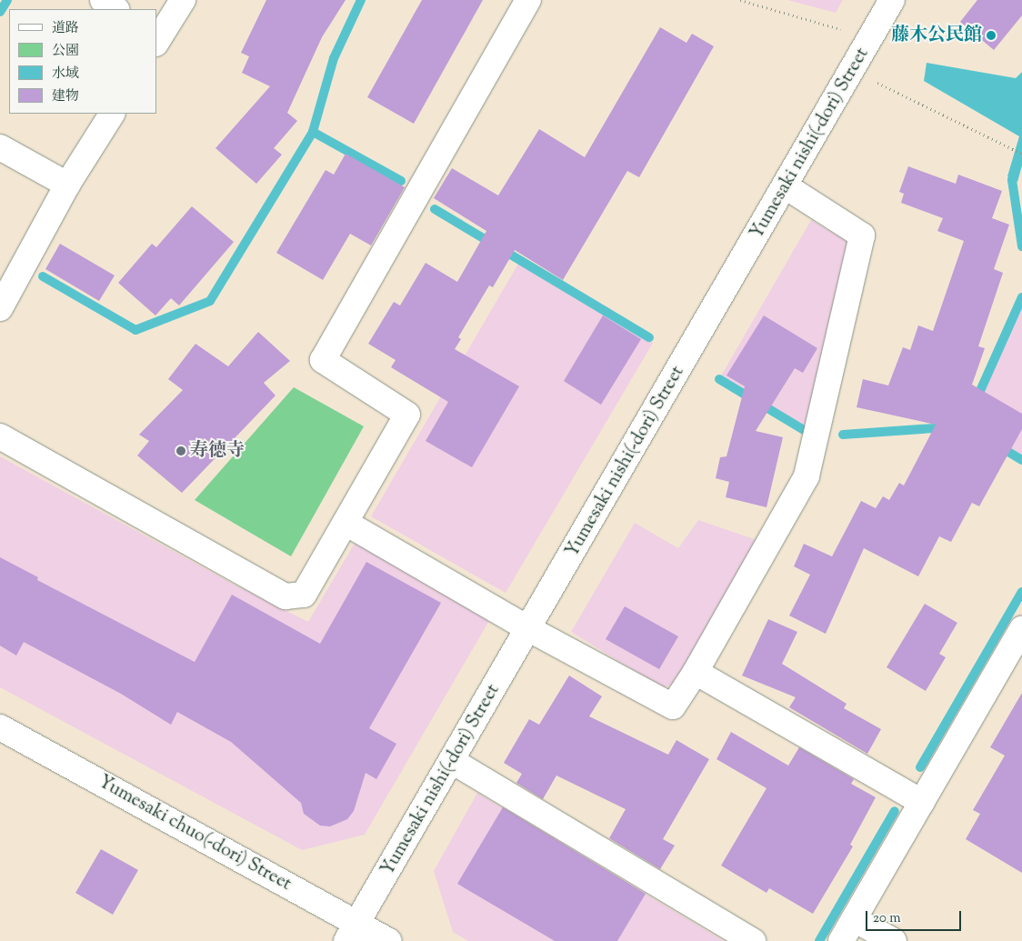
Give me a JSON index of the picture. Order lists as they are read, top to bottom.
{
  "streets": {
    "street": ["Yumesaki nishi(-dori) Street", "Yumesaki chuo(-dori) Street"]
  },
  "crossings": [
    ["Yumesaki nishi(-dori) Street", "Yumesaki chuo(-dori) Street"]
  ],
  "places": ["藤木公民館", "寿徳寺"],
  "legend": [
    "道路",
    "公園",
    "水域",
    "建物"
  ],
  "scale_bar": "20 m"
}
